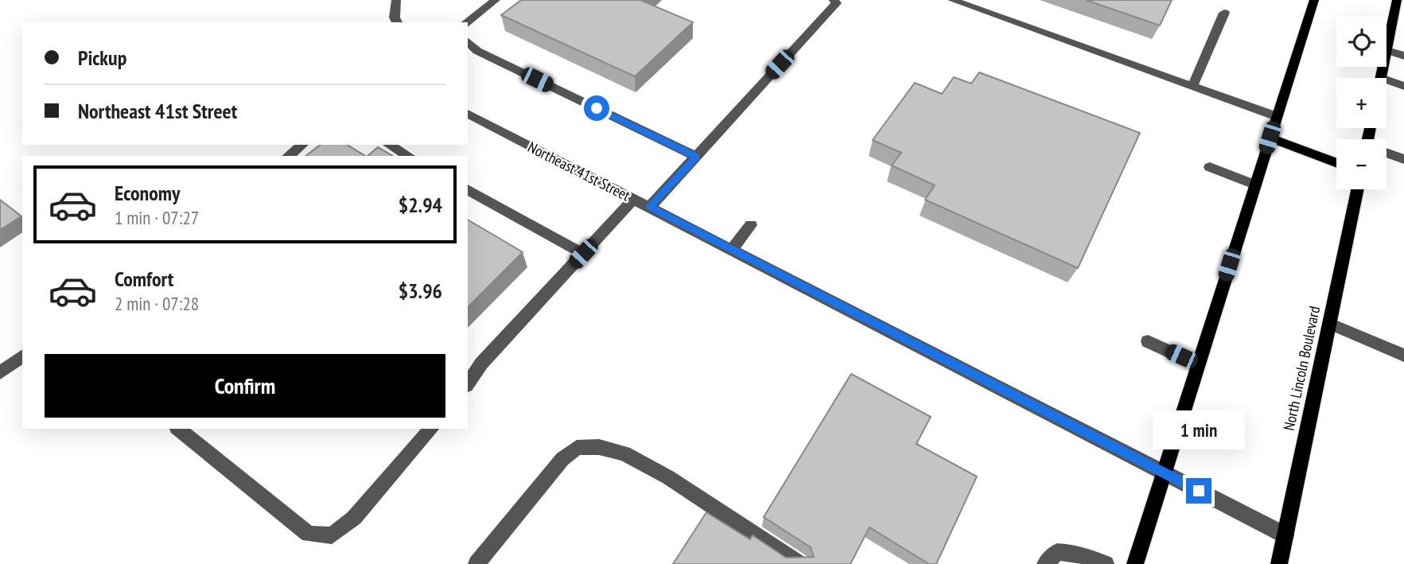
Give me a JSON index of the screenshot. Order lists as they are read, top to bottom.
{
  "streets": {
    "main road": ["North Lincoln Boulevard"],
    "street": ["Northeast 41st Street"]
  },
  "crossings": [
    ["Northeast 41st Street", "North Lincoln Boulevard"]
  ],
  "page": {
    "map_buttons": ["+", "−"],
    "banner": ["Pickup", "Northeast 41st Street"],
    "list": [
      {
        "name": "Economy",
        "note": "1 min · 07:27",
        "value": "$2.94"
      },
      {
        "name": "Comfort",
        "note": "2 min · 07:28",
        "value": "$3.96"
      }
    ],
    "buttons": "Confirm",
    "bubble": "1 min"
  }
}
